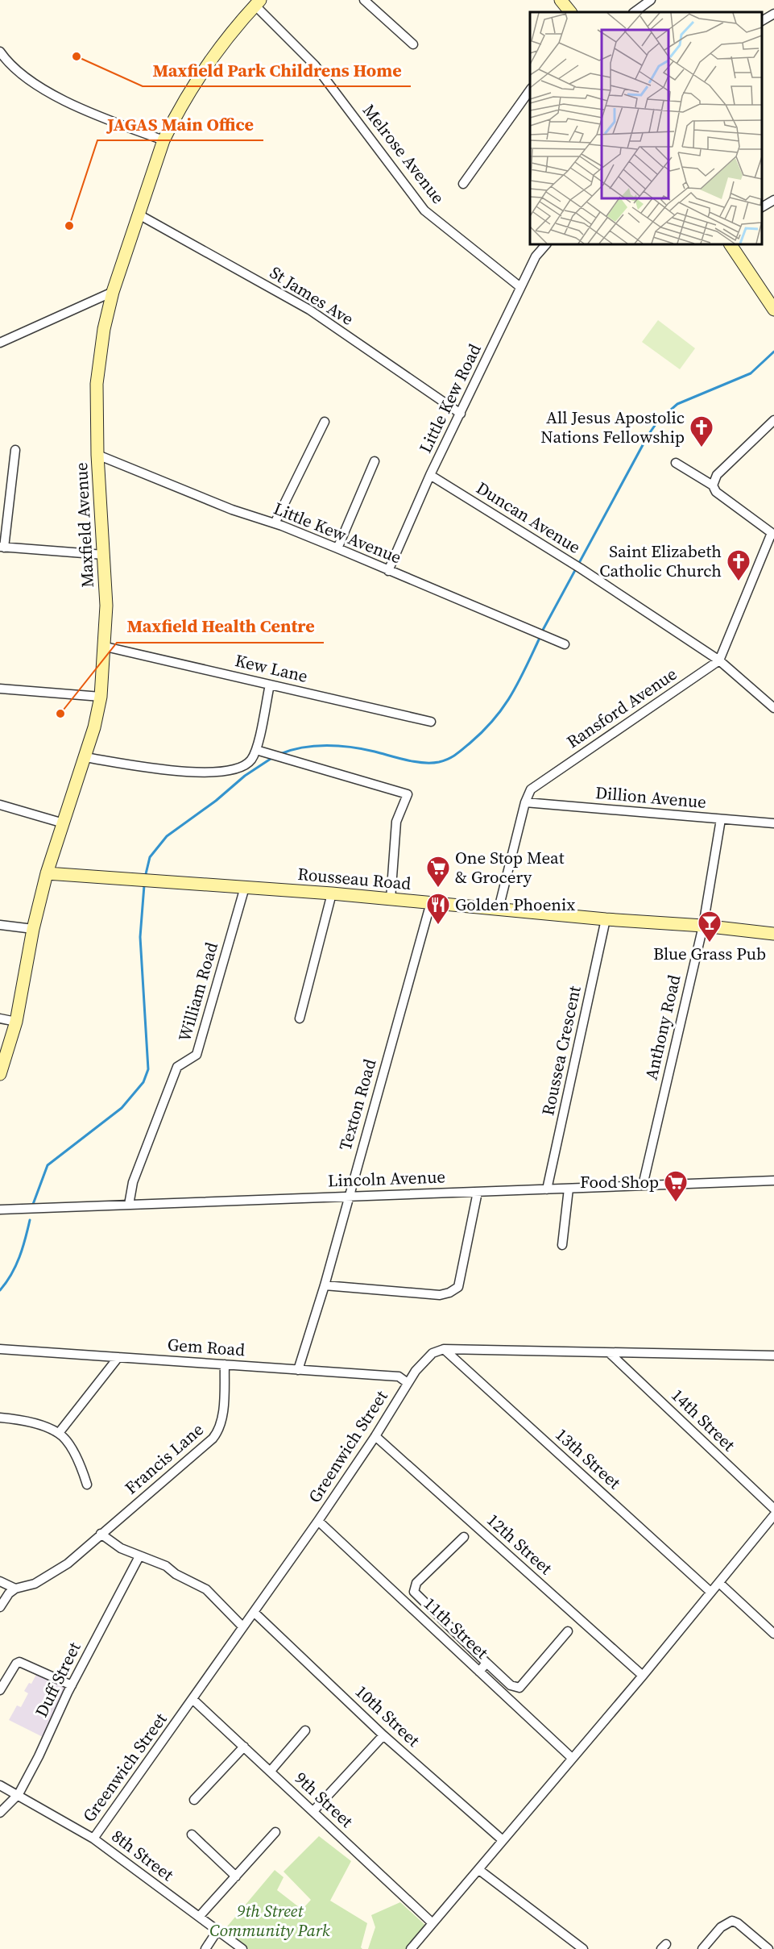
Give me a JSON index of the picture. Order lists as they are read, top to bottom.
{
  "streets": {
    "main road": ["Maxfield Avenue", "Rousseau Road"],
    "street": [
      "Melrose Avenue",
      "St James Ave",
      "Little Kew Road",
      "Duncan Avenue",
      "Little Kew Avenue",
      "Kew Lane",
      "Ransford Avenue",
      "Dillion Avenue",
      "William Road",
      "Anthony Road",
      "Roussea Crescent",
      "Texton Road",
      "Lincoln Avenue",
      "Gem Road",
      "14th Street",
      "Greenwich Street",
      "Francis Lane",
      "13th Street",
      "12th Street",
      "11th Street",
      "Duff Street",
      "10th Street",
      "9th Street",
      "8th Street"
    ]
  },
  "crossings": [
    ["Melrose Avenue", "Little Kew Road"],
    ["Melrose Avenue", "Maxfield Avenue"],
    ["St James Ave", "Little Kew Road"],
    ["St James Ave", "Maxfield Avenue"],
    ["Little Kew Road", "Duncan Avenue"],
    ["Little Kew Road", "Little Kew Avenue"],
    ["Duncan Avenue", "Ransford Avenue"],
    ["Maxfield Avenue", "Little Kew Avenue"],
    ["Maxfield Avenue", "Kew Lane"],
    ["Maxfield Avenue", "Rousseau Road"],
    ["Ransford Avenue", "Dillion Avenue"],
    ["Ransford Avenue", "Rousseau Road"],
    ["Dillion Avenue", "Anthony Road"],
    ["Rousseau Road", "William Road"],
    ["Rousseau Road", "Anthony Road"],
    ["Rousseau Road", "Roussea Crescent"],
    ["Rousseau Road", "Texton Road"],
    ["William Road", "Lincoln Avenue"],
    ["Anthony Road", "Lincoln Avenue"],
    ["Roussea Crescent", "Lincoln Avenue"],
    ["Texton Road", "Lincoln Avenue"],
    ["Texton Road", "Gem Road"],
    ["Gem Road", "Greenwich Street"],
    ["Gem Road", "Francis Lane"],
    ["Greenwich Street", "13th Street"],
    ["Greenwich Street", "12th Street"],
    ["Greenwich Street", "11th Street"],
    ["Greenwich Street", "10th Street"],
    ["Greenwich Street", "9th Street"],
    ["Greenwich Street", "8th Street"],
    ["Duff Street", "8th Street"]
  ],
  "parks": ["9th Street Community Park"],
  "places": {
    "other": ["Maxfield Park Childrens Home", "JAGAS Main Office", "Maxfield Health Centre"],
    "church": ["All Jesus Apostolic Nations Fellowship", "Saint Elizabeth Catholic Church"],
    "supermarket": ["One Stop Meat & Grocery", "Food Shop"],
    "restaurant": ["Golden Phoenix"],
    "bar": ["Blue Grass Pub"]
  }
}
